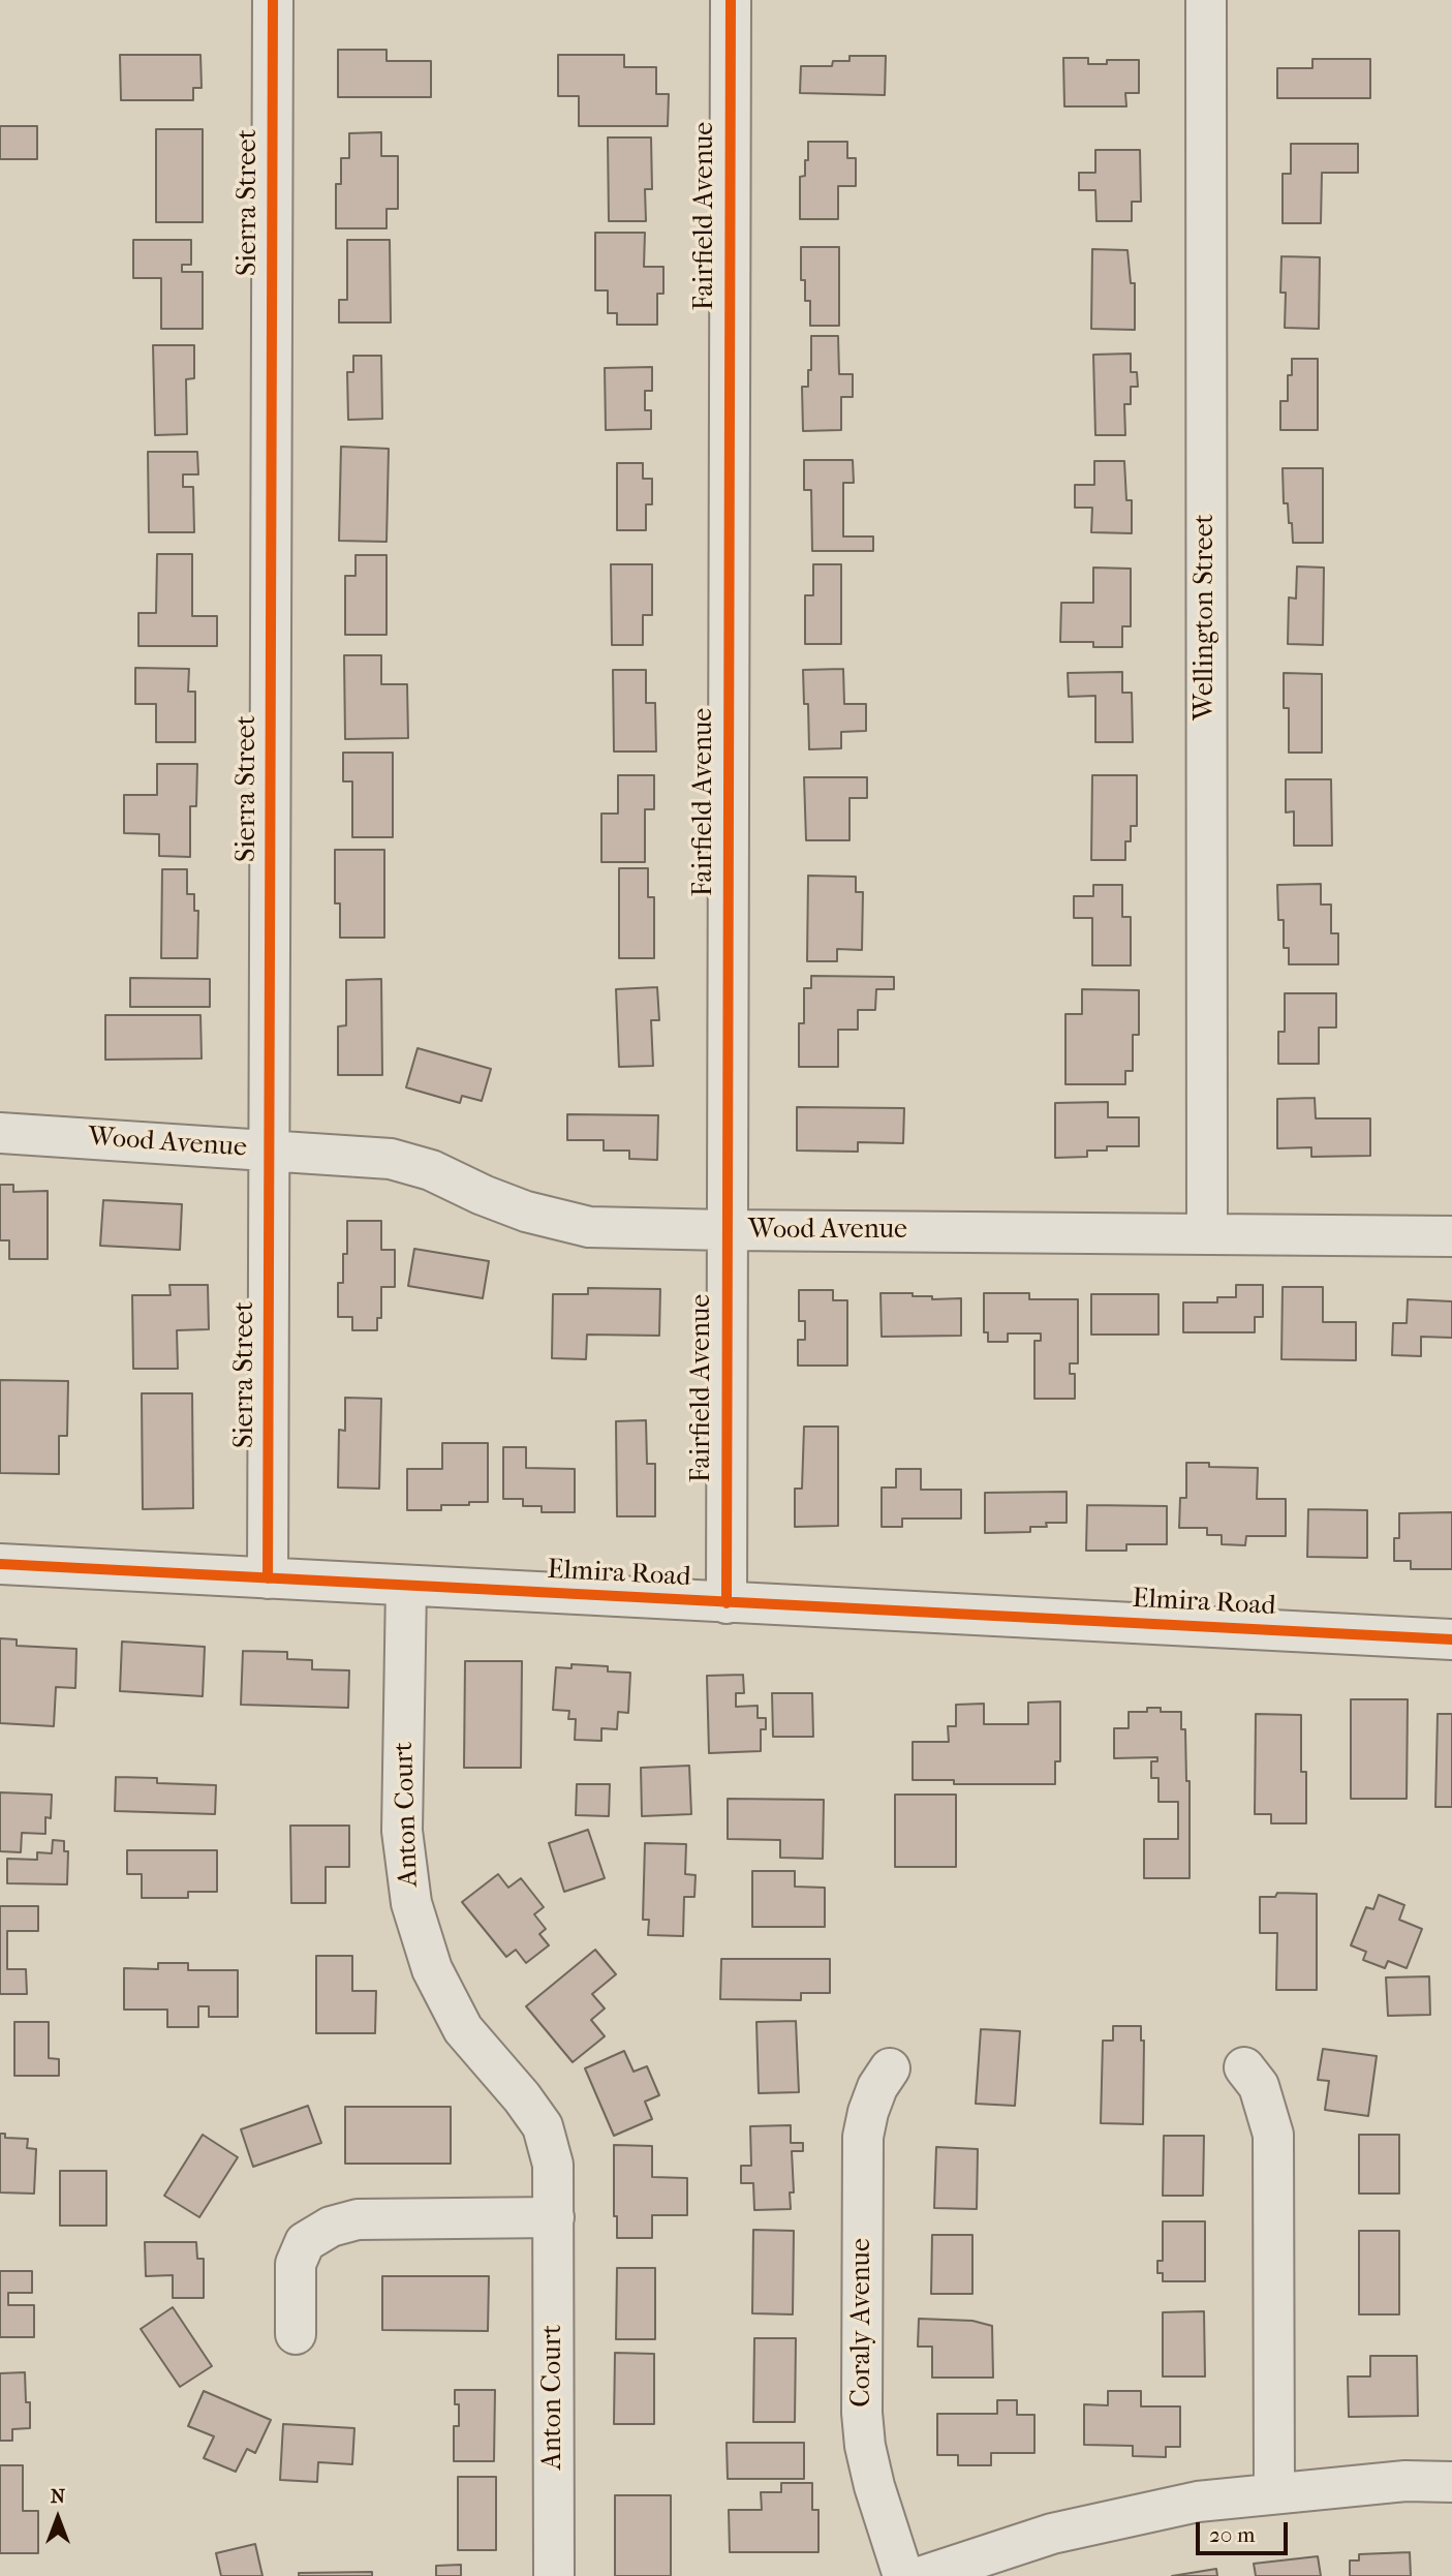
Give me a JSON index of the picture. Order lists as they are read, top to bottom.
{
  "streets": {
    "street": [
      "Sierra Street",
      "Fairfield Avenue",
      "Wellington Street",
      "Wood Avenue",
      "Elmira Road",
      "Anton Court",
      "Coraly Avenue"
    ]
  },
  "crossings": [
    ["Sierra Street", "Wood Avenue"],
    ["Sierra Street", "Elmira Road"],
    ["Fairfield Avenue", "Wood Avenue"],
    ["Fairfield Avenue", "Elmira Road"],
    ["Wellington Street", "Wood Avenue"],
    ["Elmira Road", "Anton Court"]
  ],
  "scale_bar": "20 m",
  "north": "top"
}
